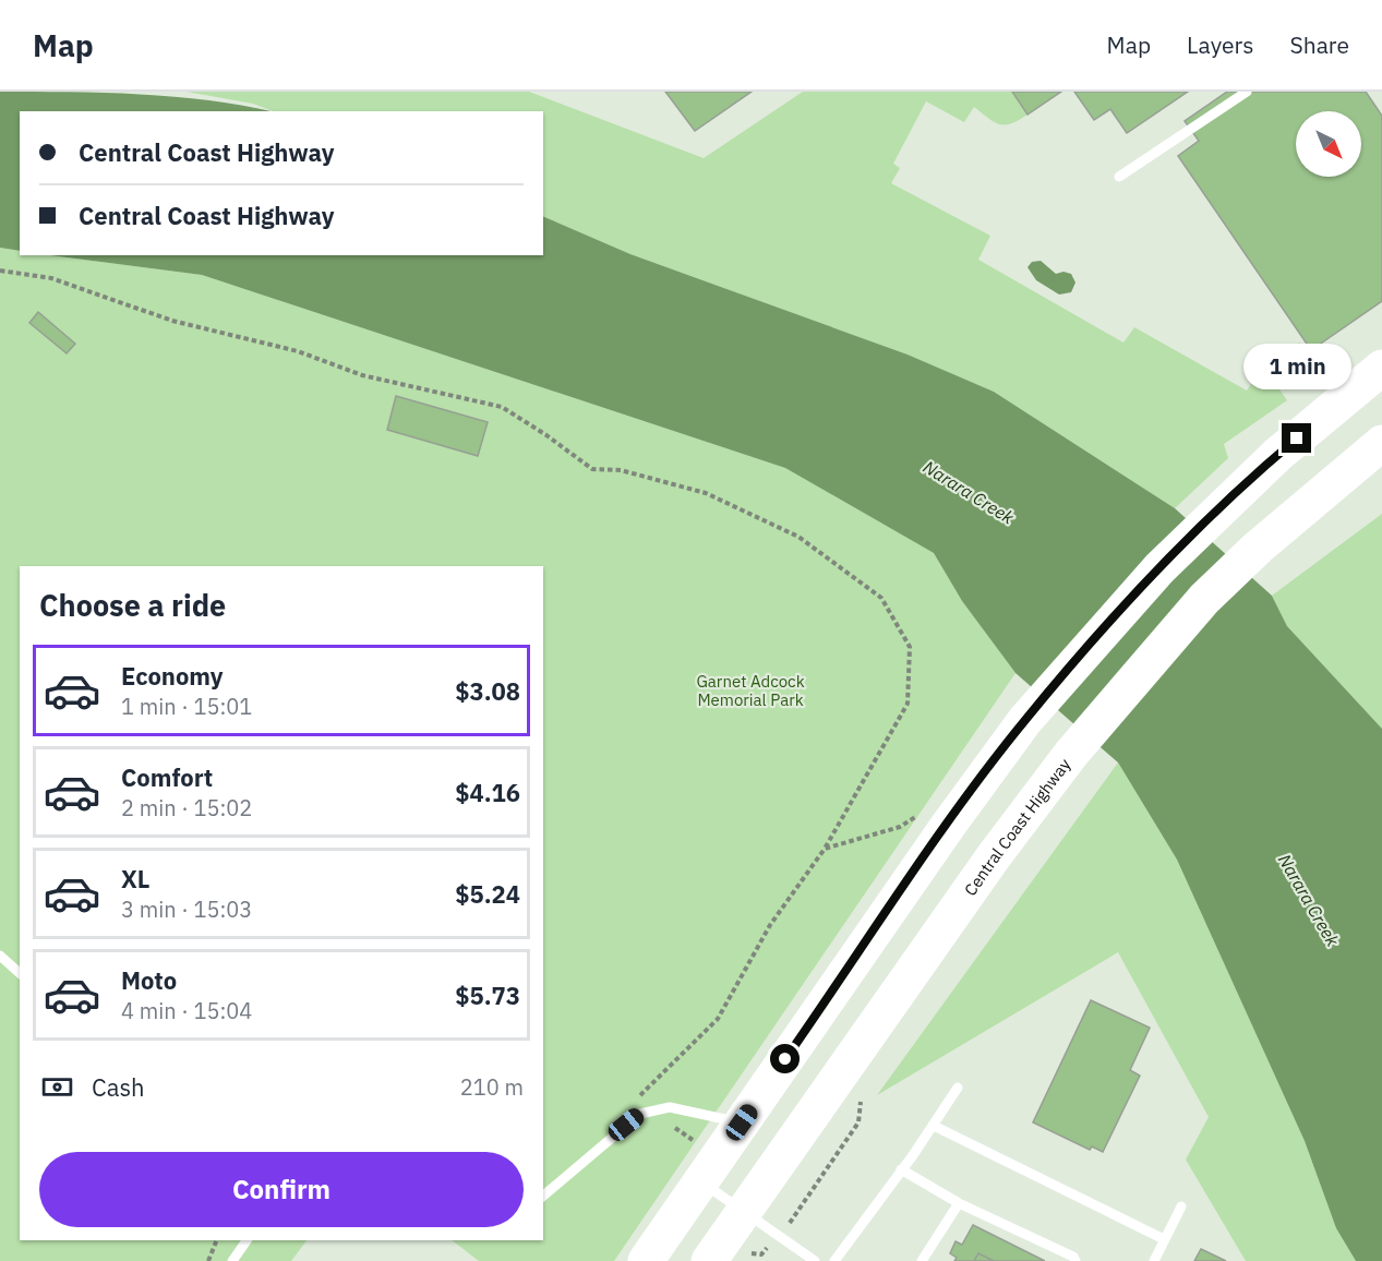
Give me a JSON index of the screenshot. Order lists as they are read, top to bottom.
{
  "streets": {
    "highway": ["Central Coast Highway"]
  },
  "water": ["Narara Creek"],
  "parks": ["Garnet Adcock Memorial Park"],
  "north": "bottom right",
  "page": {
    "header": "Map",
    "nav": ["Map", "Layers", "Share"],
    "banner": ["Central Coast Highway", "Central Coast Highway"],
    "bubble": "1 min",
    "heading": "Choose a ride",
    "list": [
      {
        "name": "Economy",
        "note": "1 min · 15:01",
        "value": "$3.08"
      },
      {
        "name": "Comfort",
        "note": "2 min · 15:02",
        "value": "$4.16"
      },
      {
        "name": "XL",
        "note": "3 min · 15:03",
        "value": "$5.24"
      },
      {
        "name": "Moto",
        "note": "4 min · 15:04",
        "value": "$5.73"
      }
    ],
    "pay": ["Cash", "210 m"],
    "buttons": "Confirm"
  }
}
